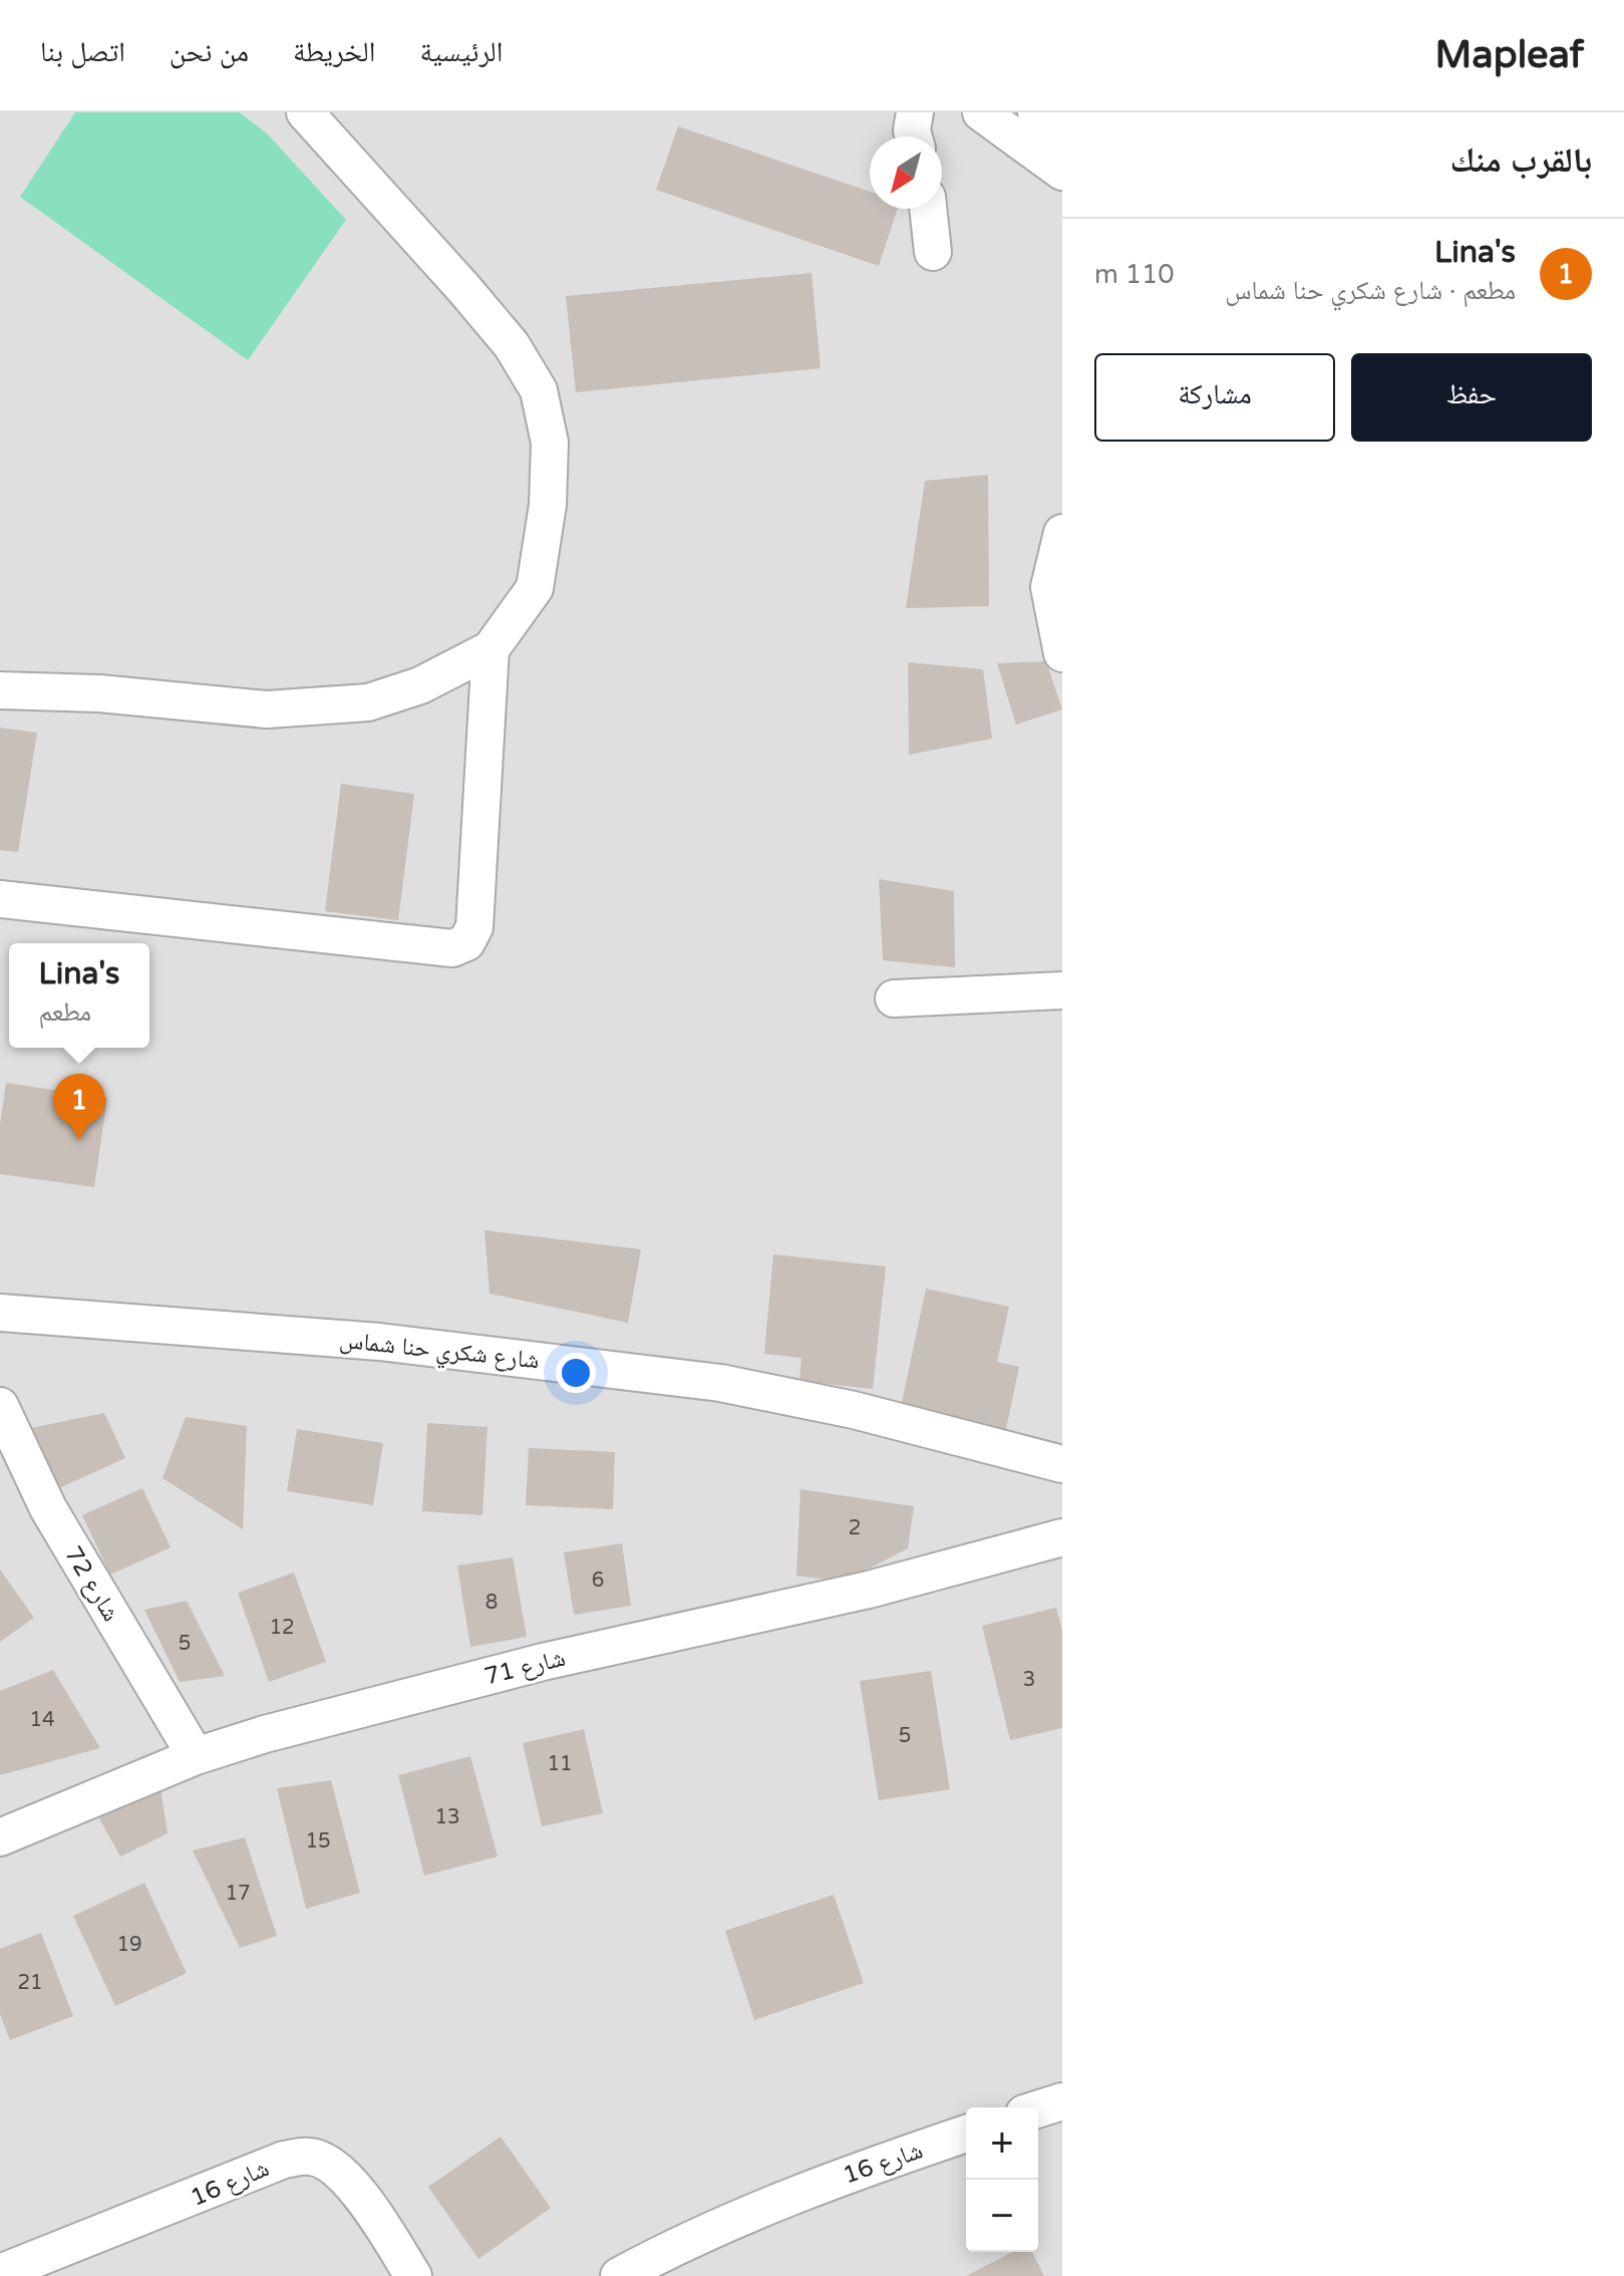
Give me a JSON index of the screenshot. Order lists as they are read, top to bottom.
{
  "streets": {
    "street": [
      "شارع شكري حنا شماس",
      "شارع 72",
      "شارع 71",
      "شارع 16"
    ]
  },
  "crossings": [
    ["شارع 72", "شارع 71"]
  ],
  "house_numbers": [
    "2",
    "6",
    "8",
    "12",
    "5",
    "3",
    "14",
    "5",
    "11",
    "13",
    "15",
    "17",
    "19",
    "21"
  ],
  "north": "bottom left",
  "page": {
    "header": "Mapleaf",
    "nav": [
      "الرئيسية",
      "الخريطة",
      "من نحن",
      "اتصل بنا"
    ],
    "heading": "بالقرب منك",
    "list": [
      {
        "mark": "1",
        "name": "Lina's",
        "note": "مطعم · شارع شكري حنا شماس",
        "value": "110 m"
      }
    ],
    "buttons": ["حفظ", "مشاركة"],
    "popup": ["Lina's", "مطعم"],
    "pins": "1",
    "map_buttons": ["+", "−"]
  }
}
